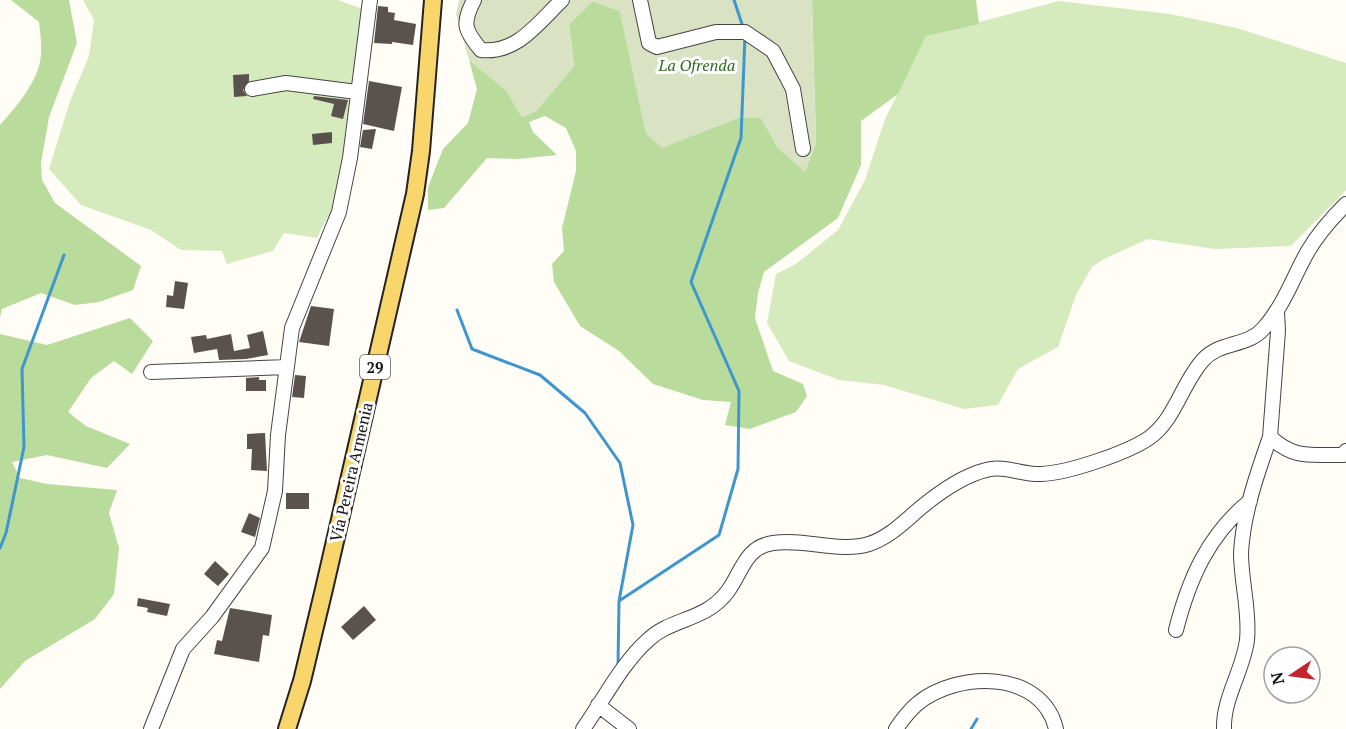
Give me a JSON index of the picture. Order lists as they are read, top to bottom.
{
  "streets": {
    "main road": ["29", "Vía Pereira Armenia"]
  },
  "parks": ["La Ofrenda"],
  "north": "left"
}
